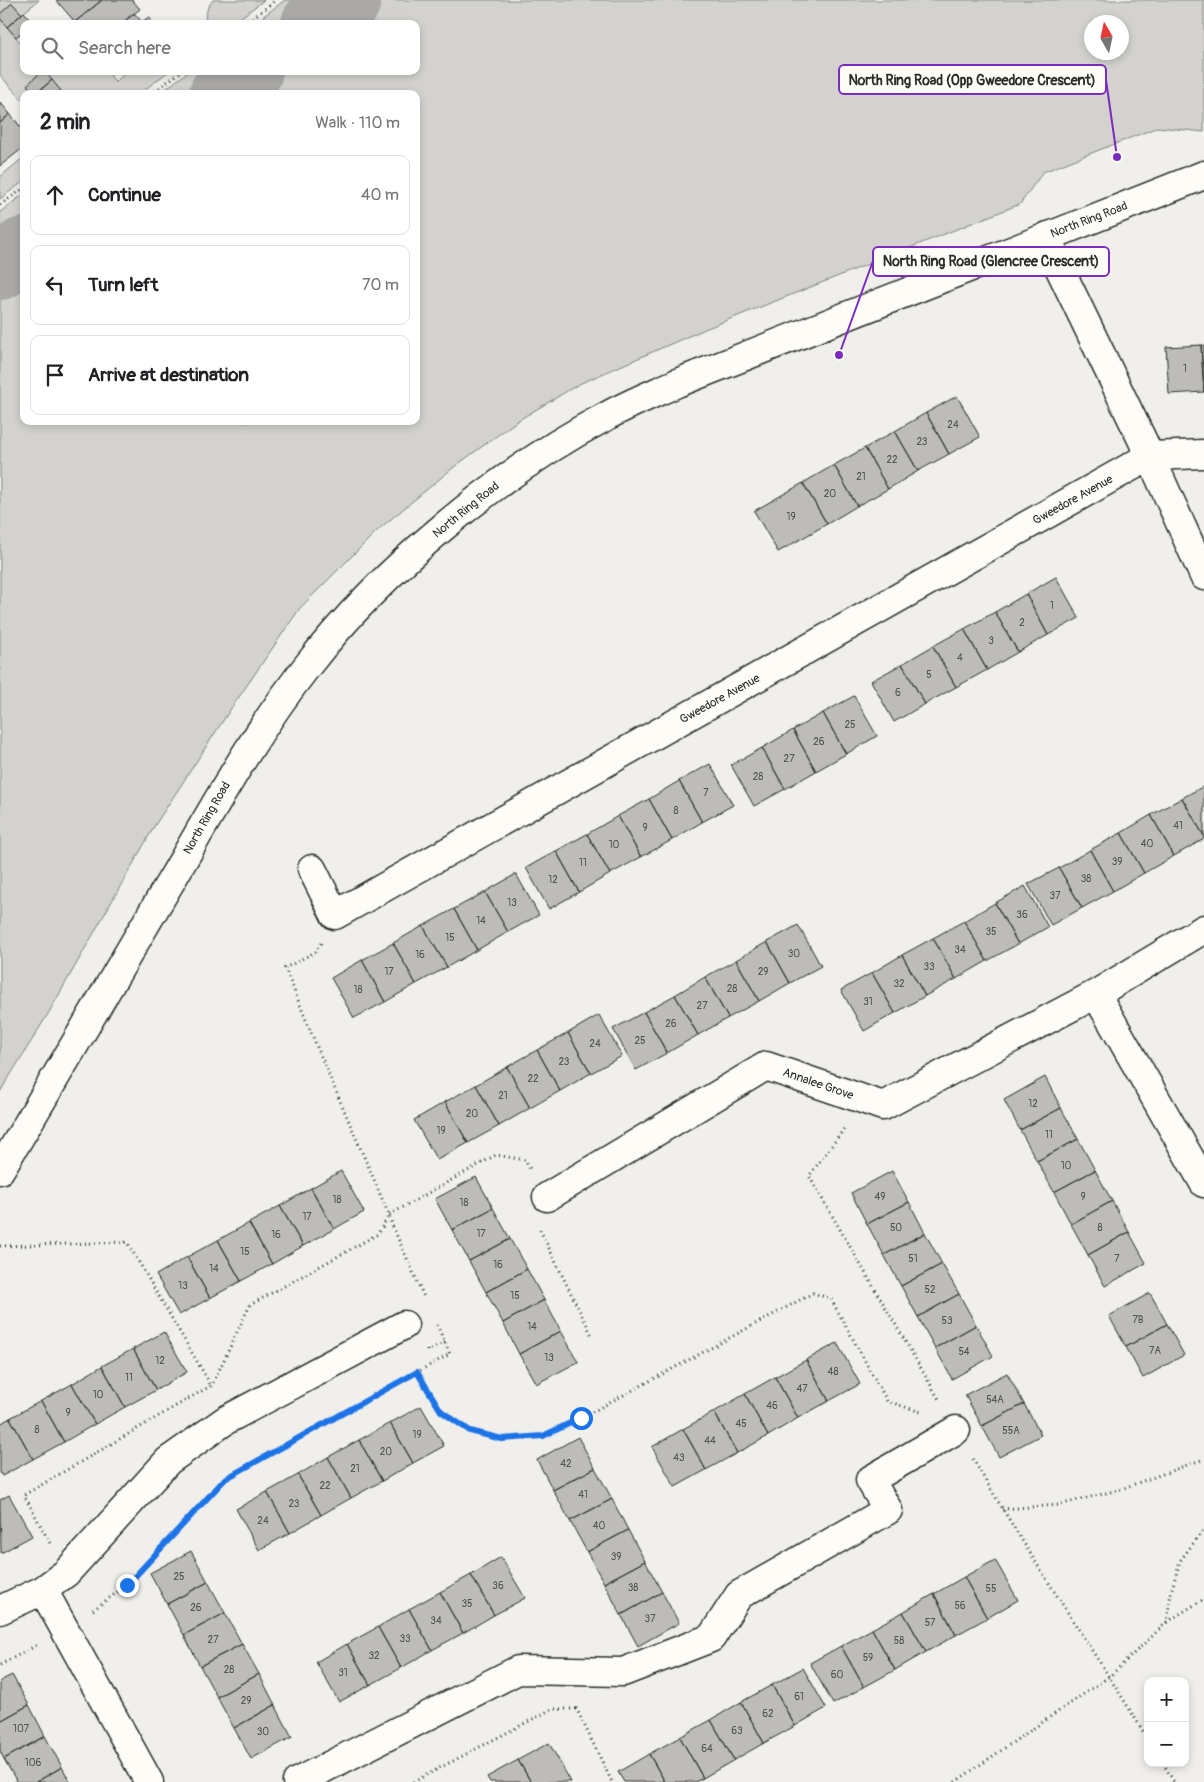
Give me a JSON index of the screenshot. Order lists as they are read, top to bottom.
{
  "streets": {
    "street": ["North Ring Road", "Gweedore Avenue", "Annalee Grove"]
  },
  "places": ["North Ring Road (Opp Gweedore Crescent)", "North Ring Road (Glencree Crescent)"],
  "house_numbers": [
    "1",
    "24",
    "23",
    "22",
    "21",
    "20",
    "19",
    "1",
    "2",
    "3",
    "4",
    "5",
    "6",
    "25",
    "26",
    "27",
    "28",
    "7",
    "8",
    "41",
    "9",
    "40",
    "10",
    "39",
    "11",
    "38",
    "12",
    "37",
    "13",
    "36",
    "14",
    "35",
    "15",
    "34",
    "30",
    "16",
    "33",
    "17",
    "29",
    "32",
    "28",
    "18",
    "31",
    "27",
    "26",
    "25",
    "24",
    "23",
    "22",
    "21",
    "12",
    "20",
    "19",
    "11",
    "10",
    "49",
    "9",
    "18",
    "18",
    "17",
    "50",
    "8",
    "17",
    "16",
    "15",
    "51",
    "7",
    "16",
    "14",
    "13",
    "52",
    "15",
    "7B",
    "53",
    "14",
    "7A",
    "54",
    "13",
    "12",
    "48",
    "11",
    "47",
    "10",
    "54A",
    "46",
    "9",
    "45",
    "8",
    "55A",
    "19",
    "44",
    "20",
    "43",
    "42",
    "21",
    "22",
    "41",
    "23",
    "24",
    "40",
    "39",
    "25",
    "36",
    "38",
    "55",
    "35",
    "56",
    "26",
    "37",
    "34",
    "57",
    "33",
    "27",
    "58",
    "32",
    "59",
    "28",
    "31",
    "60",
    "61",
    "29",
    "62",
    "107",
    "63",
    "30",
    "64",
    "106"
  ],
  "north": "top",
  "page": {
    "search": "Search here",
    "heading": ["2 min", "Walk · 110 m"],
    "list": [
      ["Continue", "40 m"],
      ["Turn left", "70 m"],
      "Arrive at destination"
    ],
    "map_buttons": ["+", "−"]
  }
}
